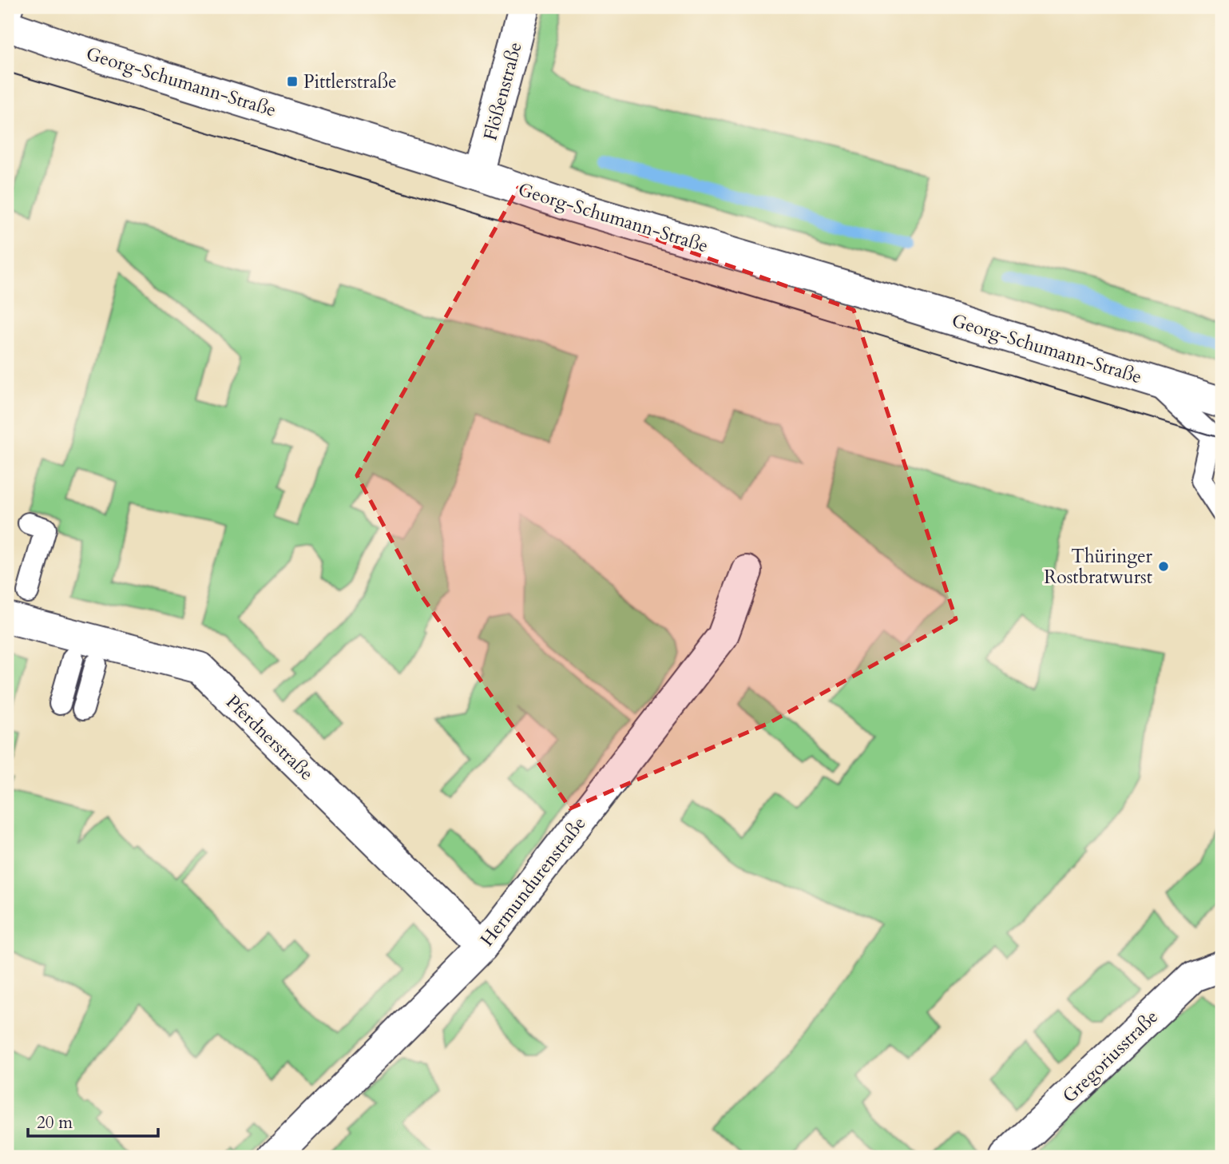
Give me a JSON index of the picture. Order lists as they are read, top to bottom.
{
  "streets": {
    "street": [
      "Georg-Schumann-Straße",
      "Flößenstraße",
      "Pferdnerstraße",
      "Hermundurenstraße",
      "Gregoriusstraße"
    ]
  },
  "crossings": [
    ["Georg-Schumann-Straße", "Flößenstraße"],
    ["Pferdnerstraße", "Hermundurenstraße"]
  ],
  "places": {
    "transit": ["Pittlerstraße"],
    "other": ["Thüringer Rostbratwurst"]
  },
  "scale_bar": "20 m"
}
